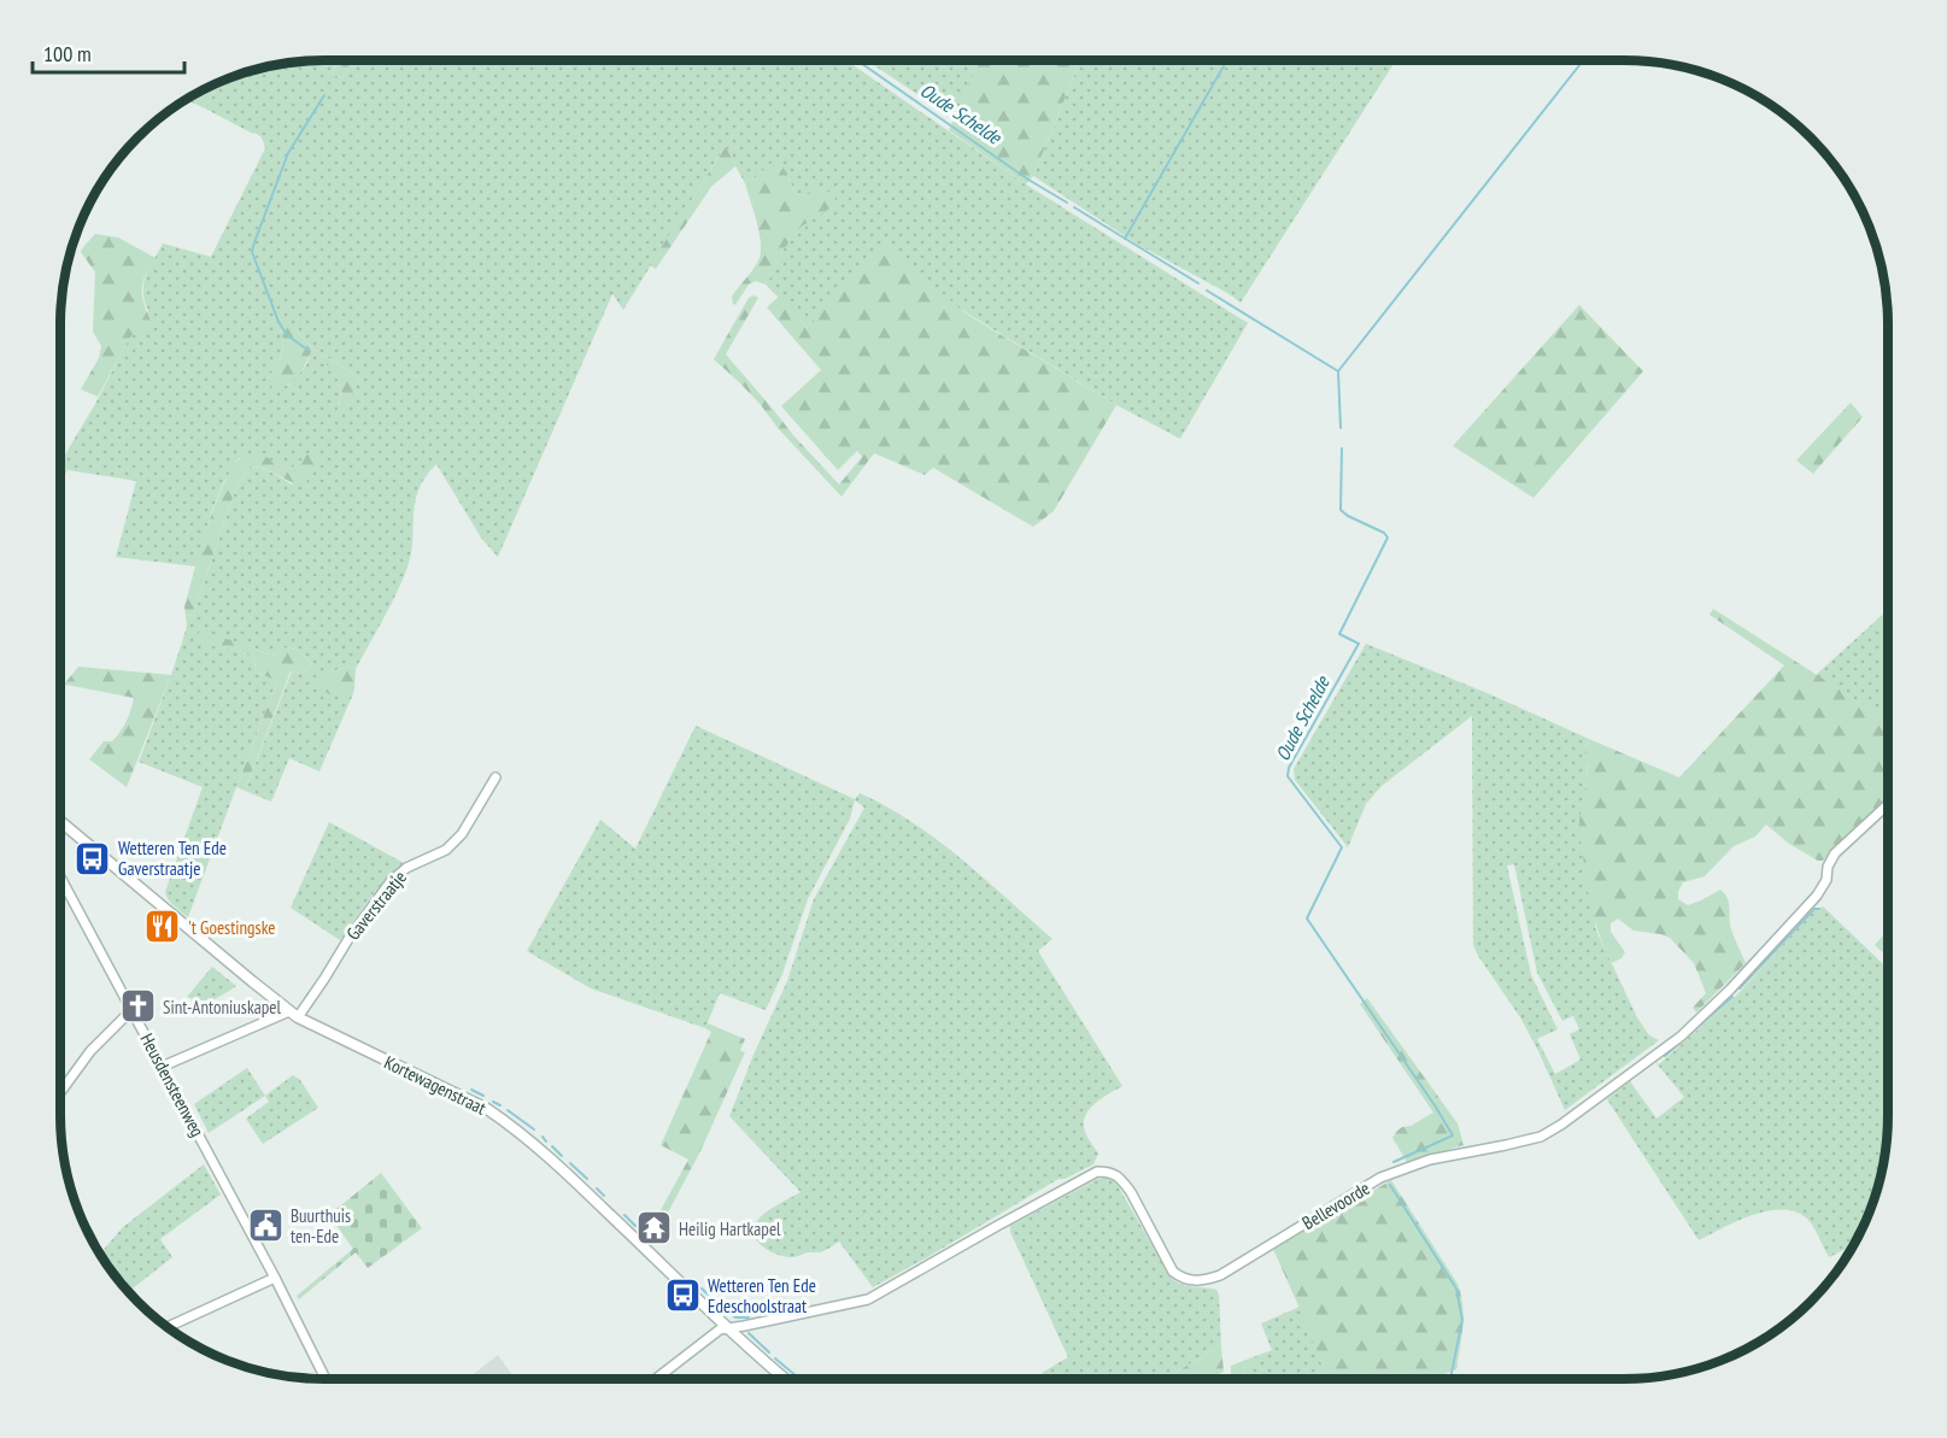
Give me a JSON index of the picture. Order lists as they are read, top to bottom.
{
  "streets": {
    "street": [
      "Gaverstraatje",
      "Heusdensteenweg",
      "Kortewagenstraat",
      "Bellevoorde"
    ]
  },
  "crossings": [
    ["Gaverstraatje", "Kortewagenstraat"],
    ["Kortewagenstraat", "Bellevoorde"]
  ],
  "water": ["Oude Schelde"],
  "places": {
    "bus stop": ["Wetteren Ten Ede Gaverstraatje", "Wetteren Ten Ede Edeschoolstraat"],
    "restaurant": ["'t Goestingske"],
    "church": ["Sint-Antoniuskapel"],
    "public building": ["Buurthuis ten-Ede"],
    "temple": ["Heilig Hartkapel"]
  },
  "scale_bar": "100 m"
}
